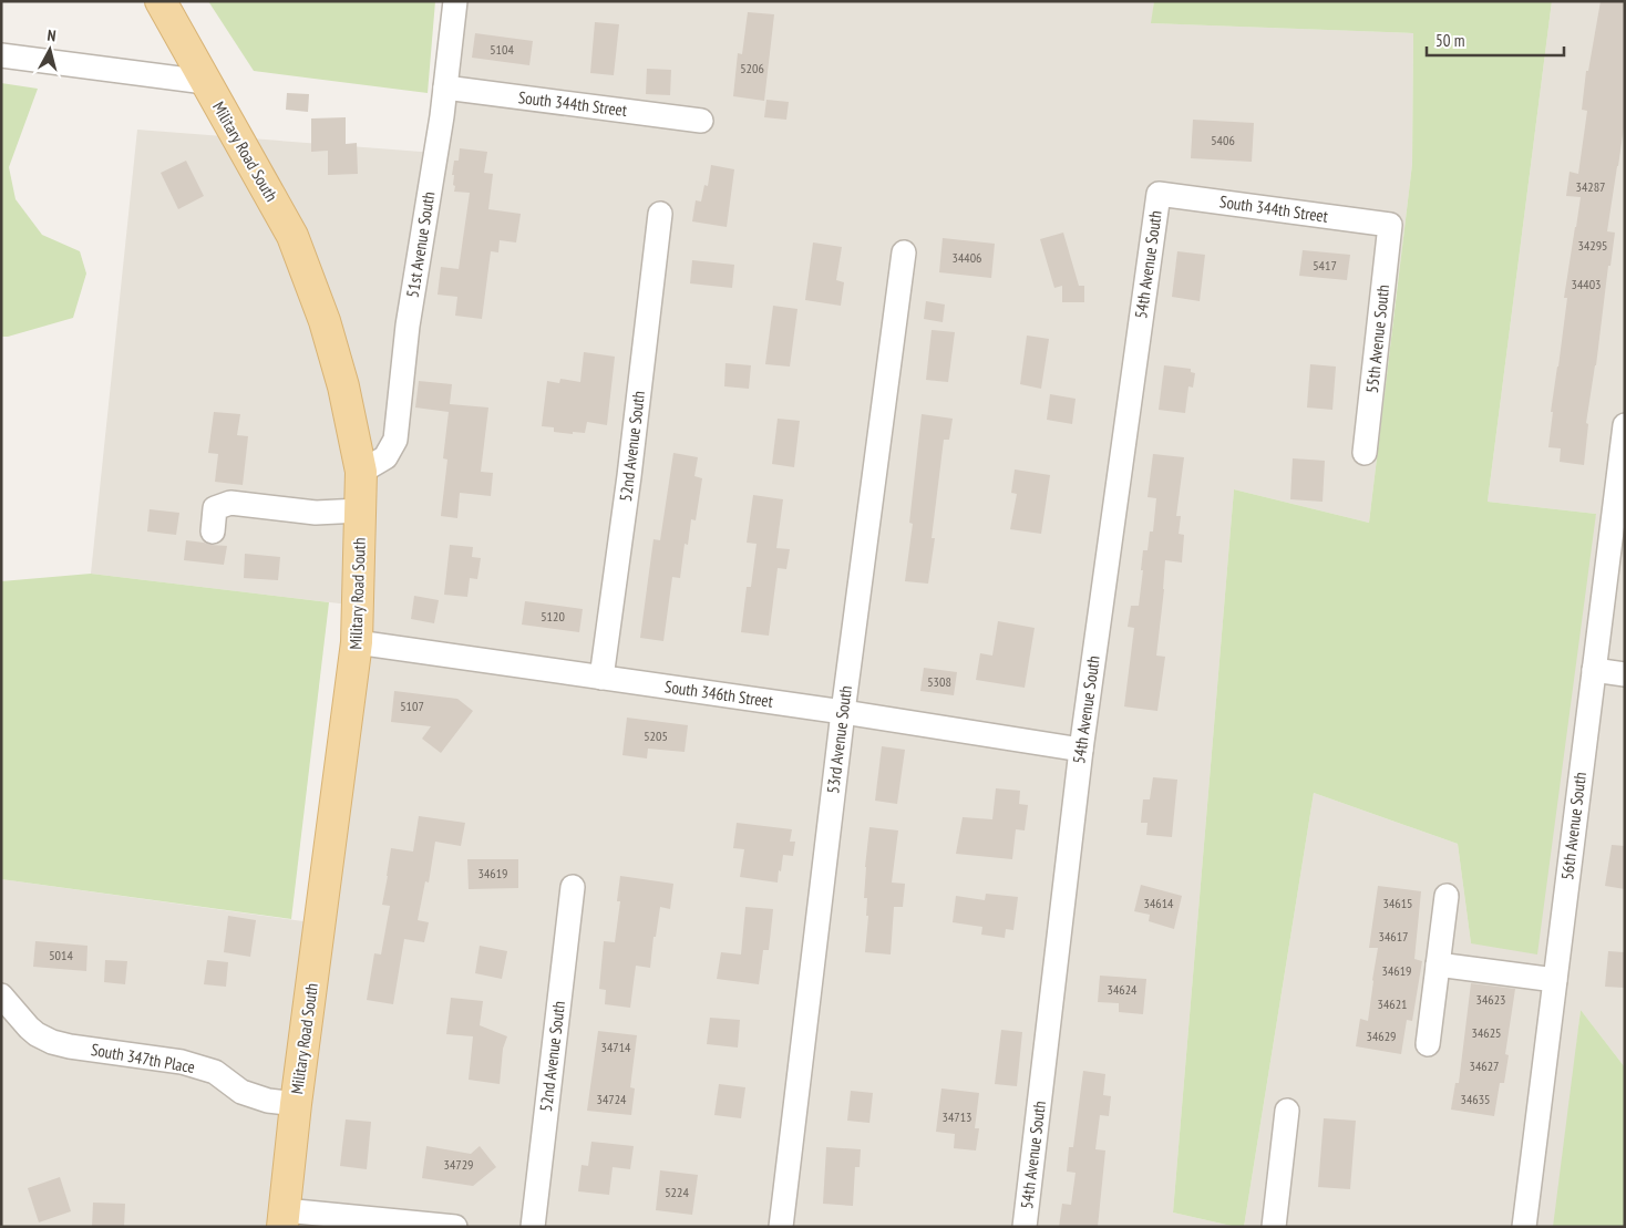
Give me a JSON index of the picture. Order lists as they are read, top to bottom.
{
  "streets": {
    "main road": ["Military Road South"],
    "street": [
      "South 344th Street",
      "51st Avenue South",
      "54th Avenue South",
      "55th Avenue South",
      "52nd Avenue South",
      "South 346th Street",
      "53rd Avenue South",
      "56th Avenue South",
      "South 347th Place"
    ]
  },
  "crossings": [
    ["South 344th Street", "51st Avenue South"],
    ["South 344th Street", "54th Avenue South"],
    ["South 344th Street", "55th Avenue South"],
    ["Military Road South", "51st Avenue South"],
    ["Military Road South", "South 346th Street"],
    ["Military Road South", "South 347th Place"],
    ["54th Avenue South", "South 346th Street"],
    ["52nd Avenue South", "South 346th Street"],
    ["South 346th Street", "53rd Avenue South"]
  ],
  "house_numbers": [
    "5104",
    "5206",
    "5406",
    "34287",
    "34295",
    "34406",
    "5417",
    "34403",
    "5120",
    "5308",
    "5107",
    "5205",
    "34619",
    "34614",
    "34615",
    "34617",
    "5014",
    "34619",
    "34624",
    "34623",
    "34621",
    "34625",
    "34629",
    "34714",
    "34627",
    "34724",
    "34635",
    "34713",
    "34729",
    "5224"
  ],
  "scale_bar": "50 m",
  "north": "top"
}
